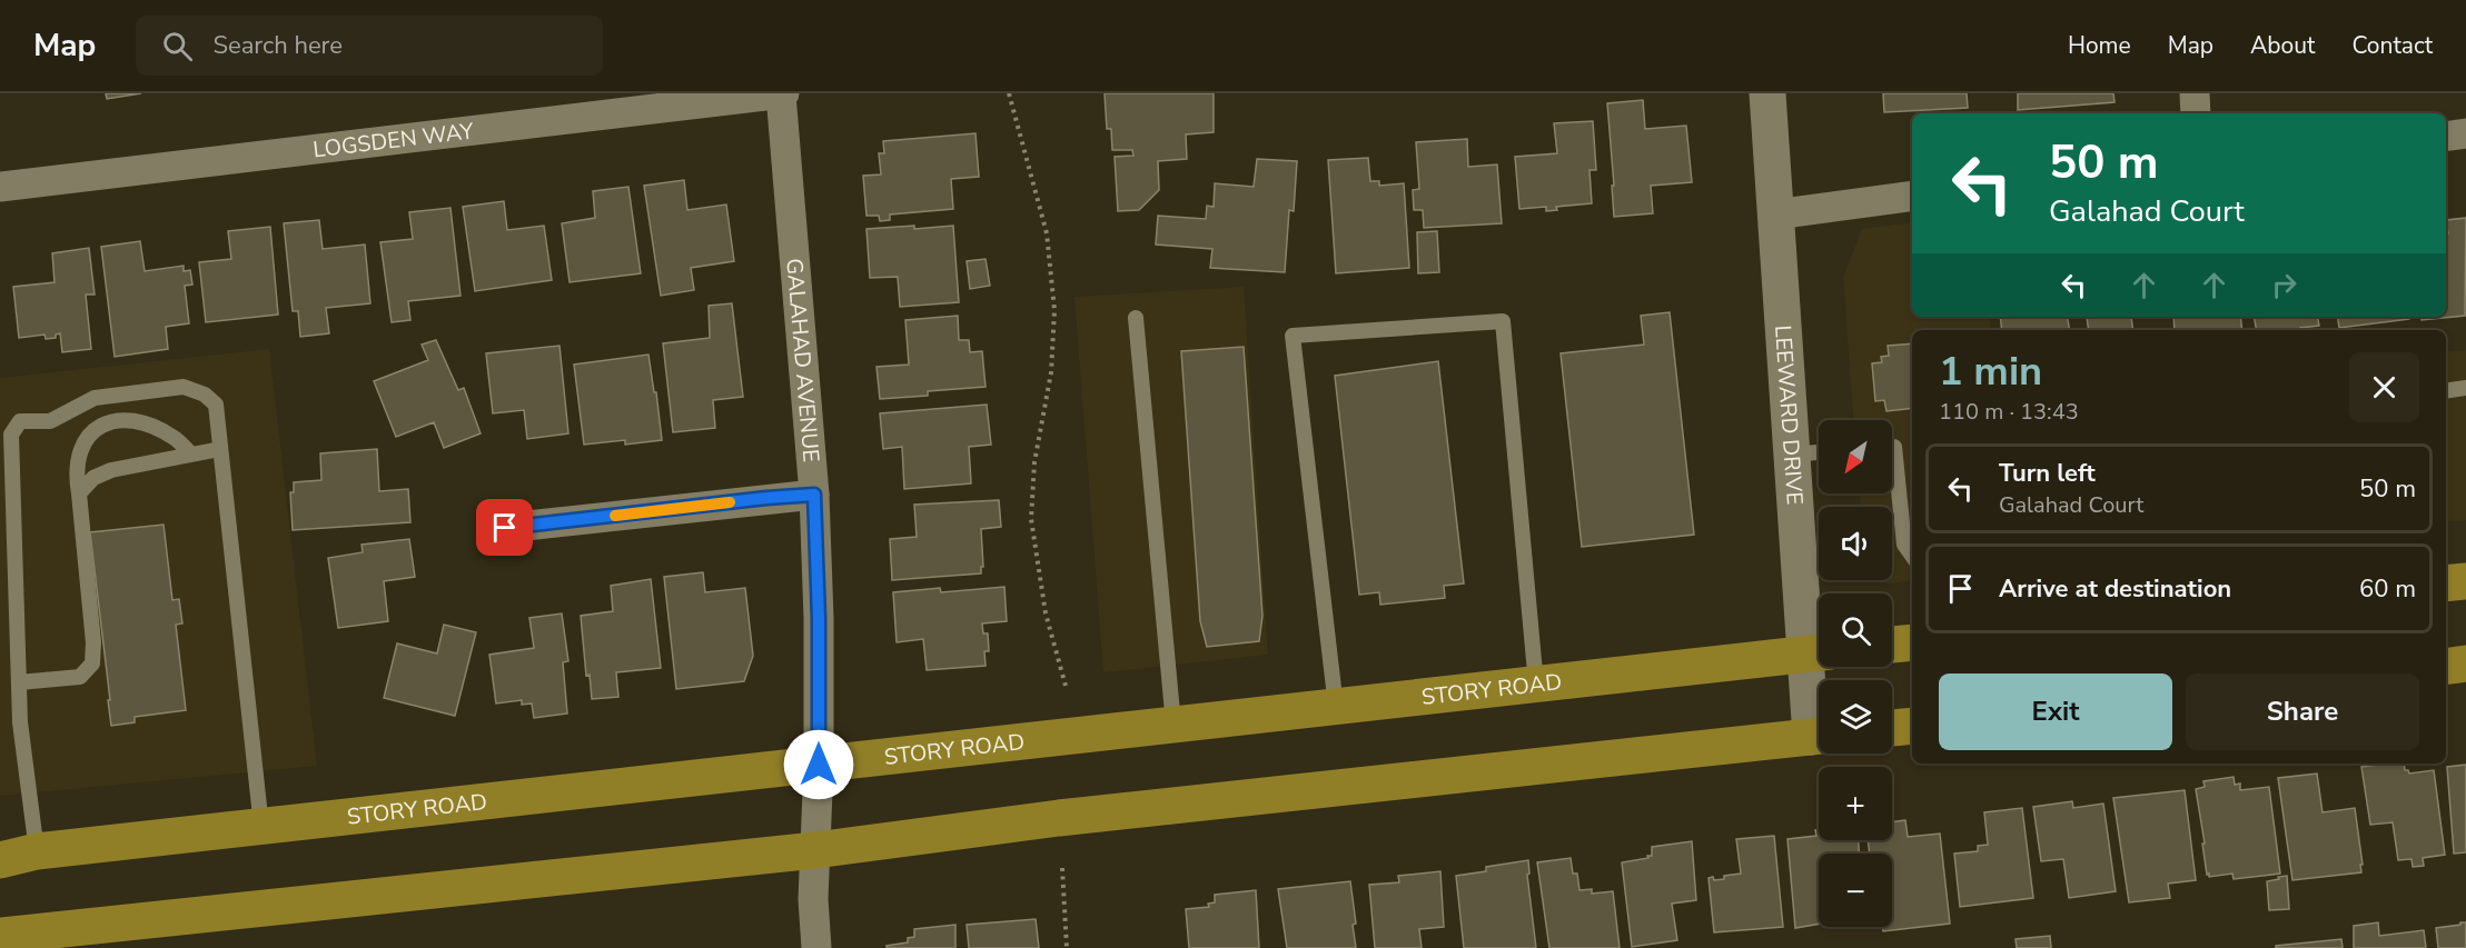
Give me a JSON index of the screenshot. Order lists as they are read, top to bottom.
{
  "streets": {
    "main road": ["STORY ROAD"],
    "street": ["LOGSDEN WAY", "GALAHAD AVENUE", "LEEWARD DRIVE"]
  },
  "crossings": [
    ["LOGSDEN WAY", "GALAHAD AVENUE"],
    ["GALAHAD AVENUE", "STORY ROAD"],
    ["LEEWARD DRIVE", "STORY ROAD"]
  ],
  "north": "bottom left",
  "page": {
    "header": "Map",
    "search": "Search here",
    "nav": [
      "Home",
      "Map",
      "About",
      "Contact"
    ],
    "turn": ["50 m", "Galahad Court"],
    "heading": ["1 min", "110 m · 13:43"],
    "map_buttons": ["+", "−"],
    "list": [
      {
        "name": "Turn left",
        "note": "Galahad Court",
        "value": "50 m"
      },
      {
        "name": "Arrive at destination",
        "value": "60 m"
      }
    ],
    "buttons": ["Exit", "Share"]
  }
}
